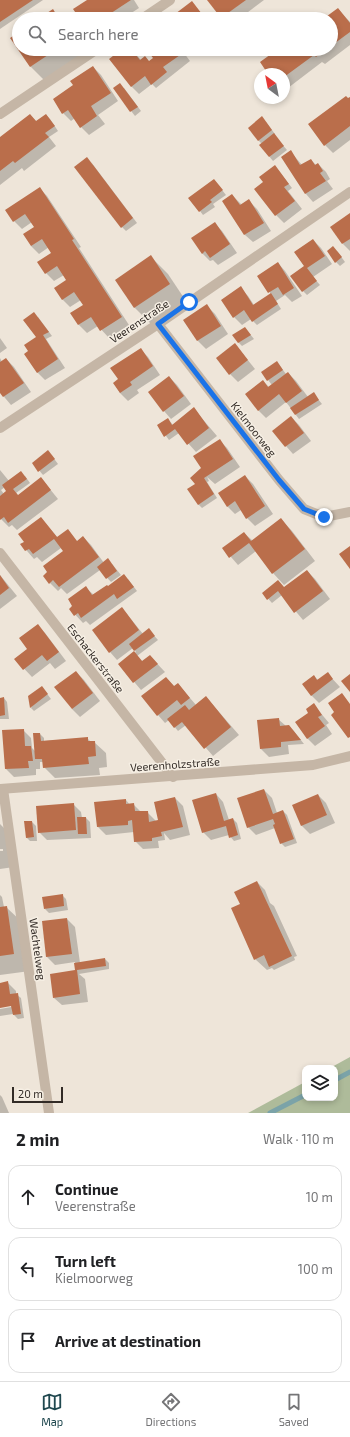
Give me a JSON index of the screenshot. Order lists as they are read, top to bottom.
{
  "streets": {
    "street": [
      "Veerenstraße",
      "Kielmoorweg",
      "Eschackerstraße",
      "Veerenholzstraße",
      "Wachtelweg"
    ]
  },
  "crossings": [
    ["Veerenstraße", "Kielmoorweg"],
    ["Eschackerstraße", "Veerenholzstraße"],
    ["Veerenholzstraße", "Wachtelweg"]
  ],
  "scale_bar": "20 m",
  "north": "top left",
  "page": {
    "search": "Search here",
    "scale": "20 m",
    "heading": ["2 min", "Walk · 110 m"],
    "list": [
      ["Continue", "Veerenstraße", "10 m"],
      ["Turn left", "Kielmoorweg", "100 m"],
      "Arrive at destination"
    ],
    "nav": ["Map", "Directions", "Saved"]
  }
}
